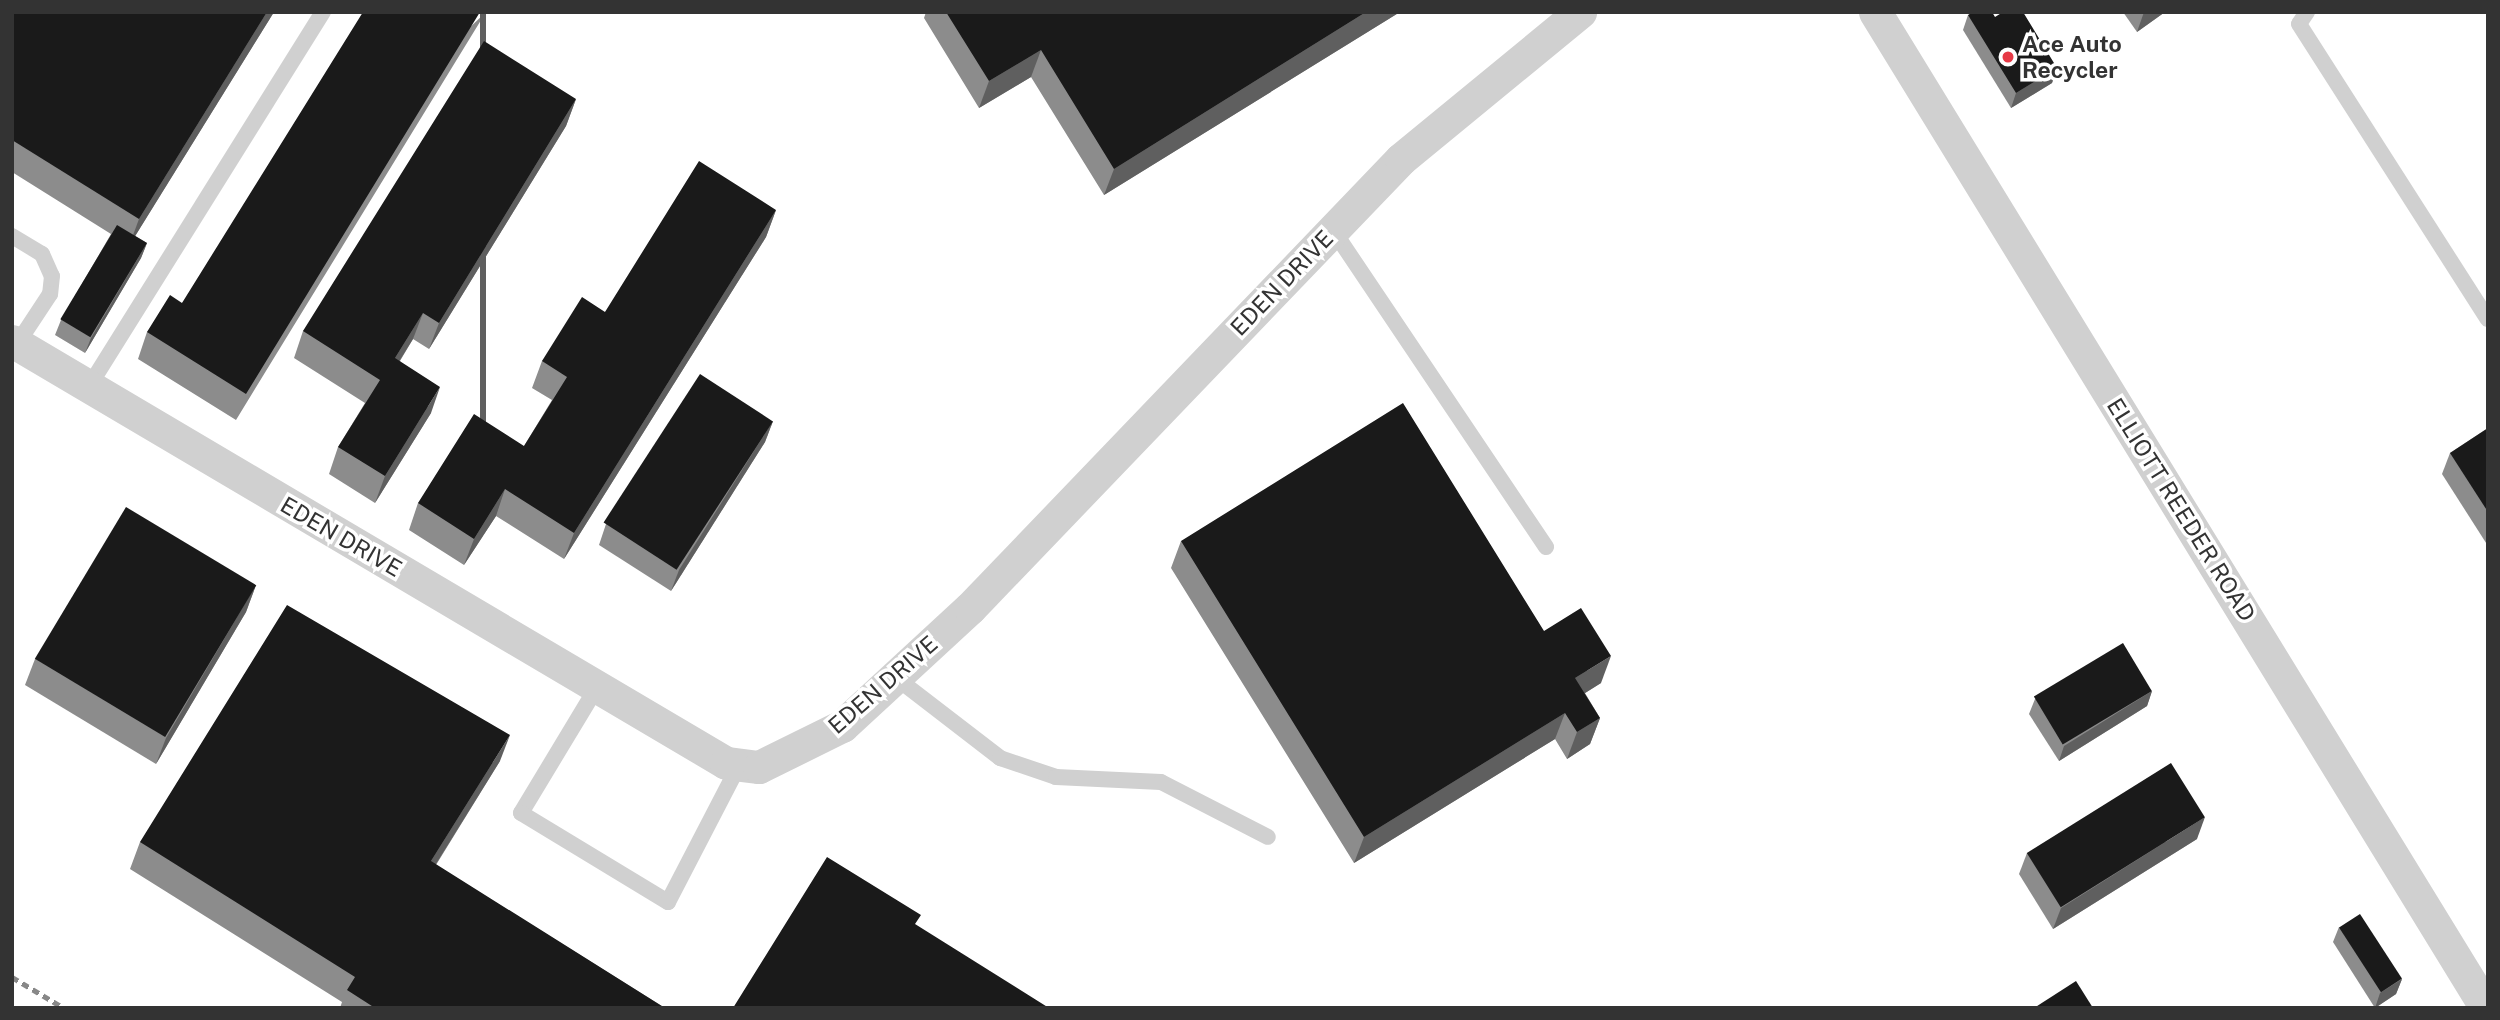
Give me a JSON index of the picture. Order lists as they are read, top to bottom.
{
  "streets": {
    "street": ["EDEN DRIVE", "ELLIOTT REEDER ROAD"]
  },
  "places": ["Ace Auto Recycler"]
}
